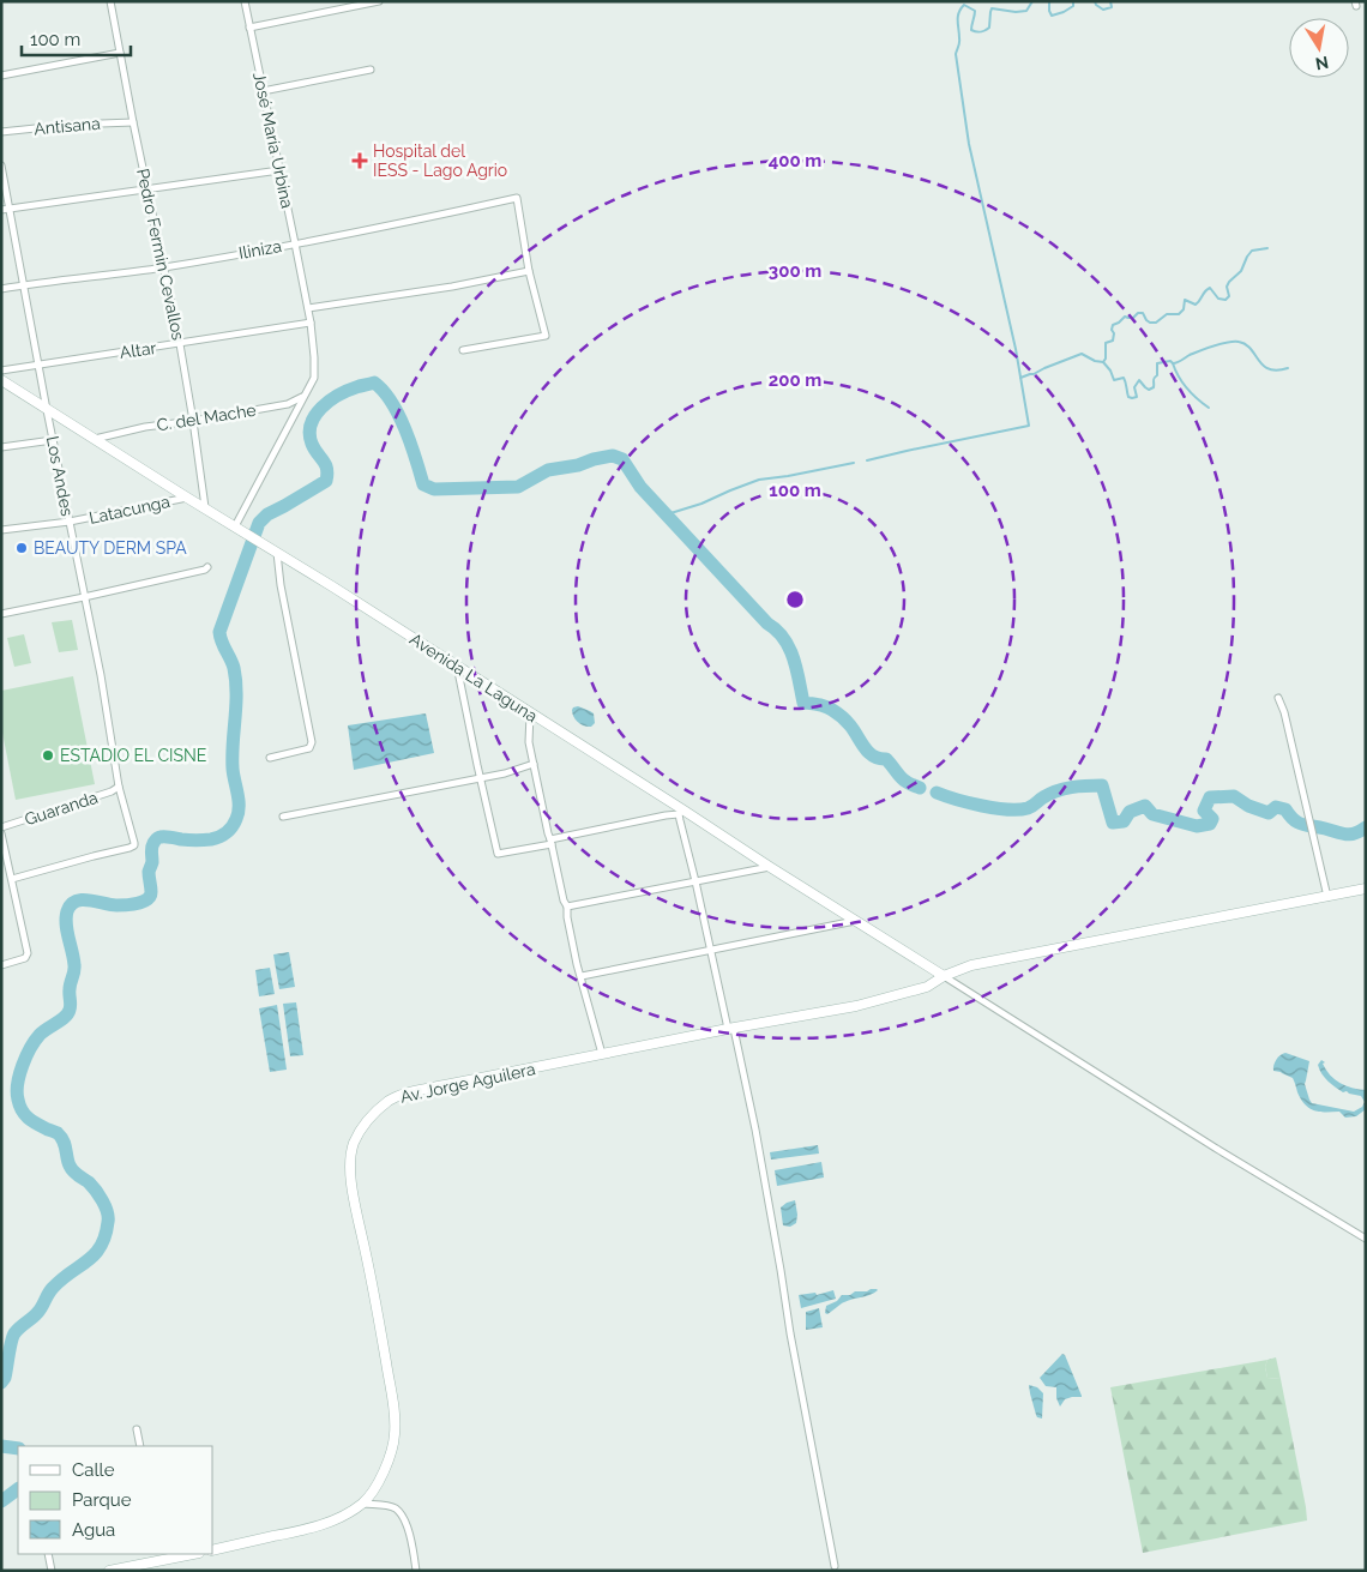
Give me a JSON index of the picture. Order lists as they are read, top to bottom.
{
  "streets": {
    "street": [
      "Antisana",
      "José María Urbina",
      "Iliniza",
      "Pedro Fermin Cevallos",
      "Altar",
      "C. del Mache",
      "Los Andes",
      "Latacunga",
      "Avenida La Laguna",
      "Guaranda",
      "Av. Jorge Aguilera"
    ]
  },
  "crossings": [
    ["Antisana", "Pedro Fermin Cevallos"],
    ["José María Urbina", "Iliniza"],
    ["José María Urbina", "Altar"],
    ["José María Urbina", "C. del Mache"],
    ["Iliniza", "Pedro Fermin Cevallos"],
    ["Iliniza", "Los Andes"],
    ["Pedro Fermin Cevallos", "Altar"],
    ["Pedro Fermin Cevallos", "C. del Mache"],
    ["Pedro Fermin Cevallos", "Avenida La Laguna"],
    ["Altar", "Los Andes"],
    ["C. del Mache", "Avenida La Laguna"],
    ["Los Andes", "Latacunga"],
    ["Los Andes", "Avenida La Laguna"],
    ["Los Andes", "Guaranda"],
    ["Latacunga", "Avenida La Laguna"],
    ["Avenida La Laguna", "Av. Jorge Aguilera"]
  ],
  "places": {
    "health": ["Hospital del IESS - Lago Agrio"],
    "other": ["BEAUTY DERM SPA", "ESTADIO EL CISNE"]
  },
  "legend": ["Calle", "Parque", "Agua"],
  "scale_bar": "100 m",
  "north": "bottom",
  "rings": [
    "400 m",
    "300 m",
    "200 m",
    "100 m"
  ]
}
